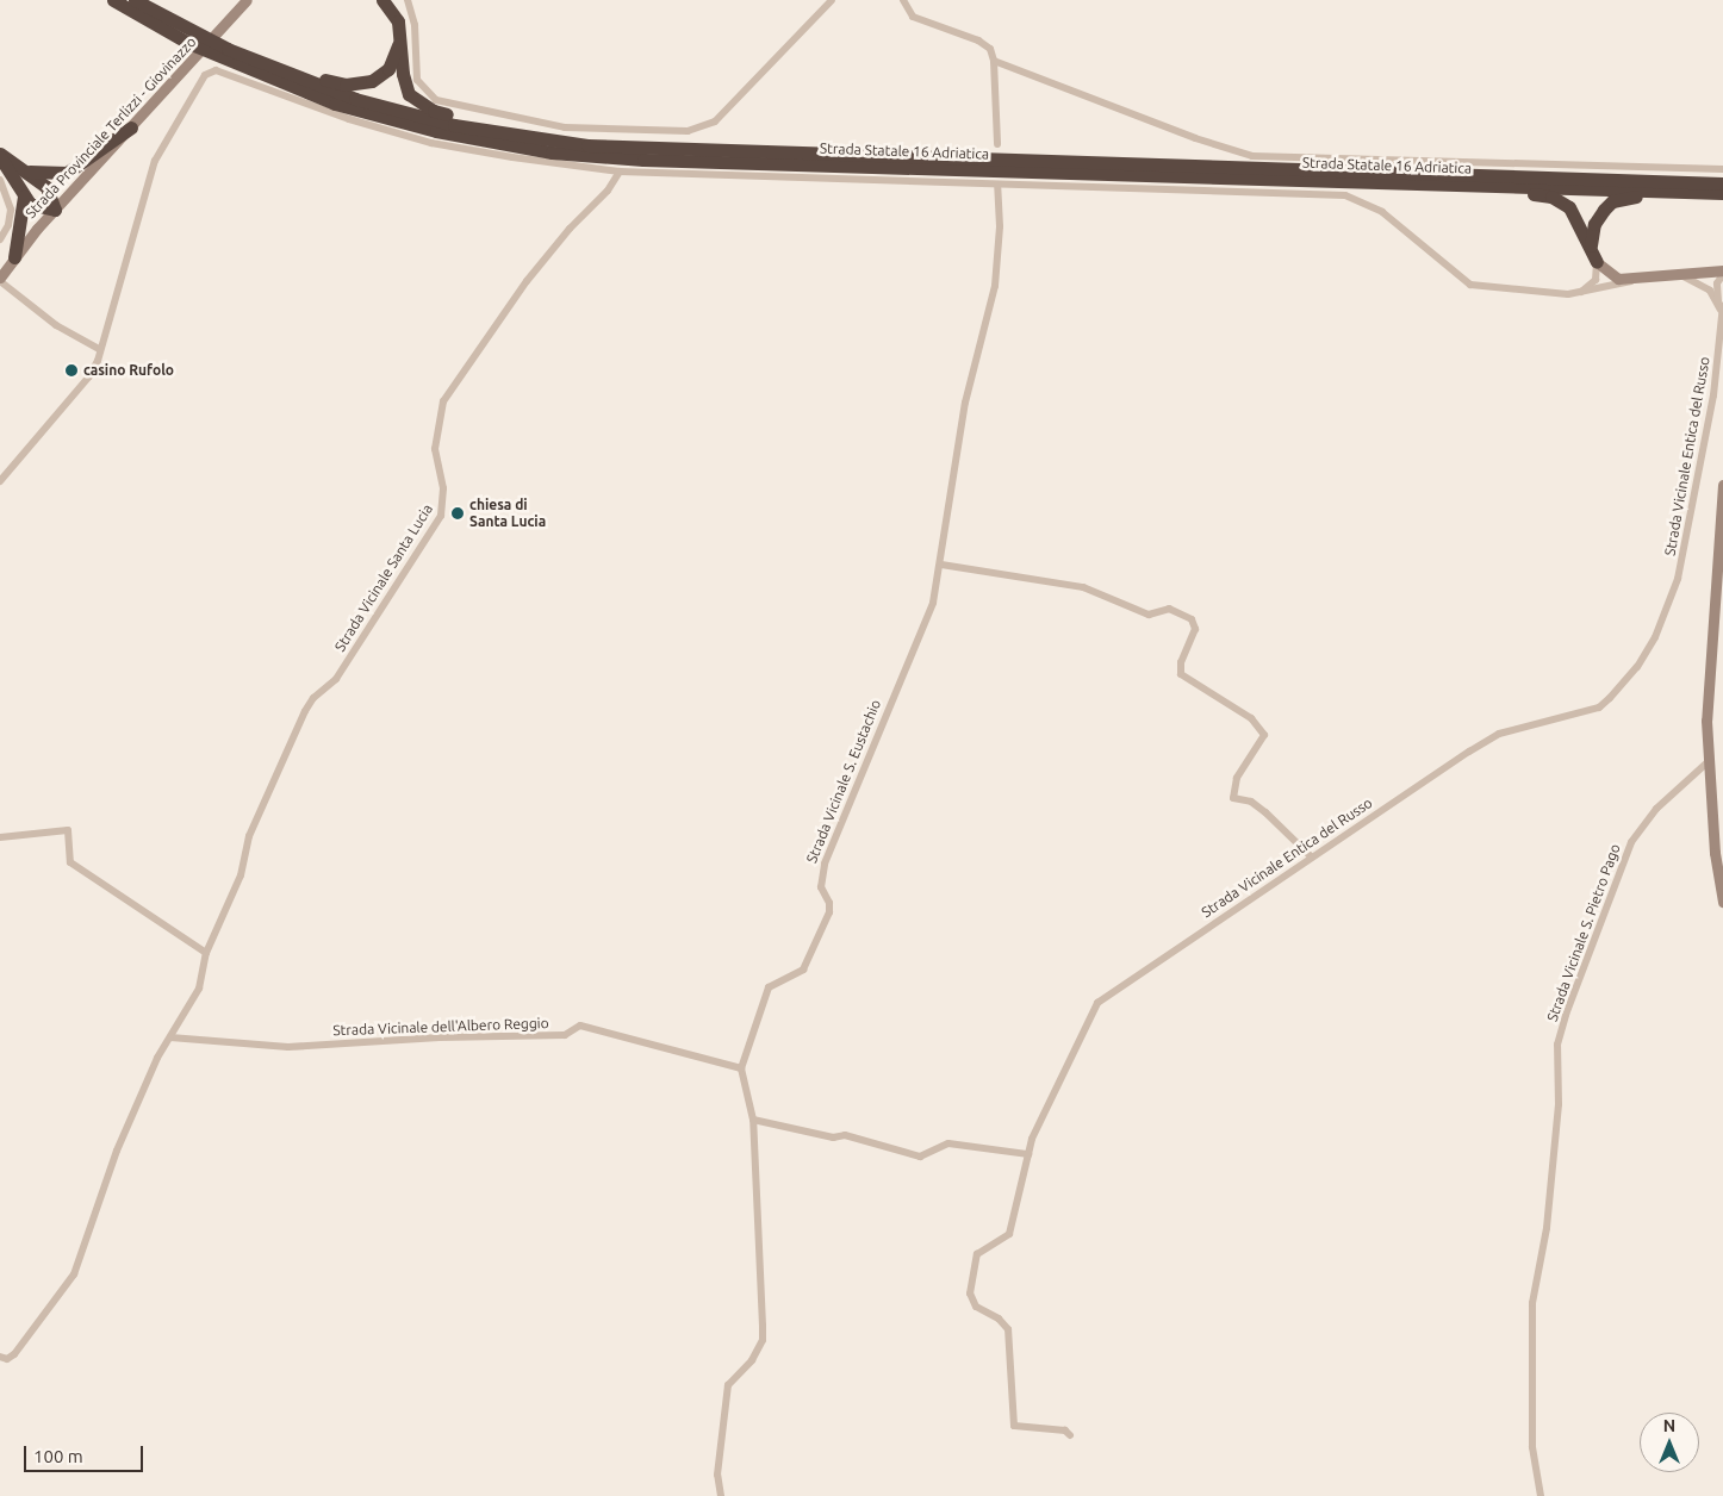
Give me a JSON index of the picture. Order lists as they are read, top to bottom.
{
  "streets": {
    "highway": ["Strada Statale 16 Adriatica"],
    "main road": ["Strada Provinciale Terlizzi - Giovinazzo"],
    "street": [
      "Strada Vicinale Entica del Russo",
      "Strada Vicinale Santa Lucia",
      "Strada Vicinale S. Eustachio",
      "Strada Vicinale S. Pietro Pago",
      "Strada Vicinale dell'Albero Reggio"
    ]
  },
  "crossings": [
    ["Strada Vicinale Santa Lucia", "Strada Vicinale dell'Albero Reggio"],
    ["Strada Vicinale S. Eustachio", "Strada Vicinale dell'Albero Reggio"]
  ],
  "places": ["casino Rufolo", "chiesa di Santa Lucia"],
  "scale_bar": "100 m",
  "north": "top"
}
